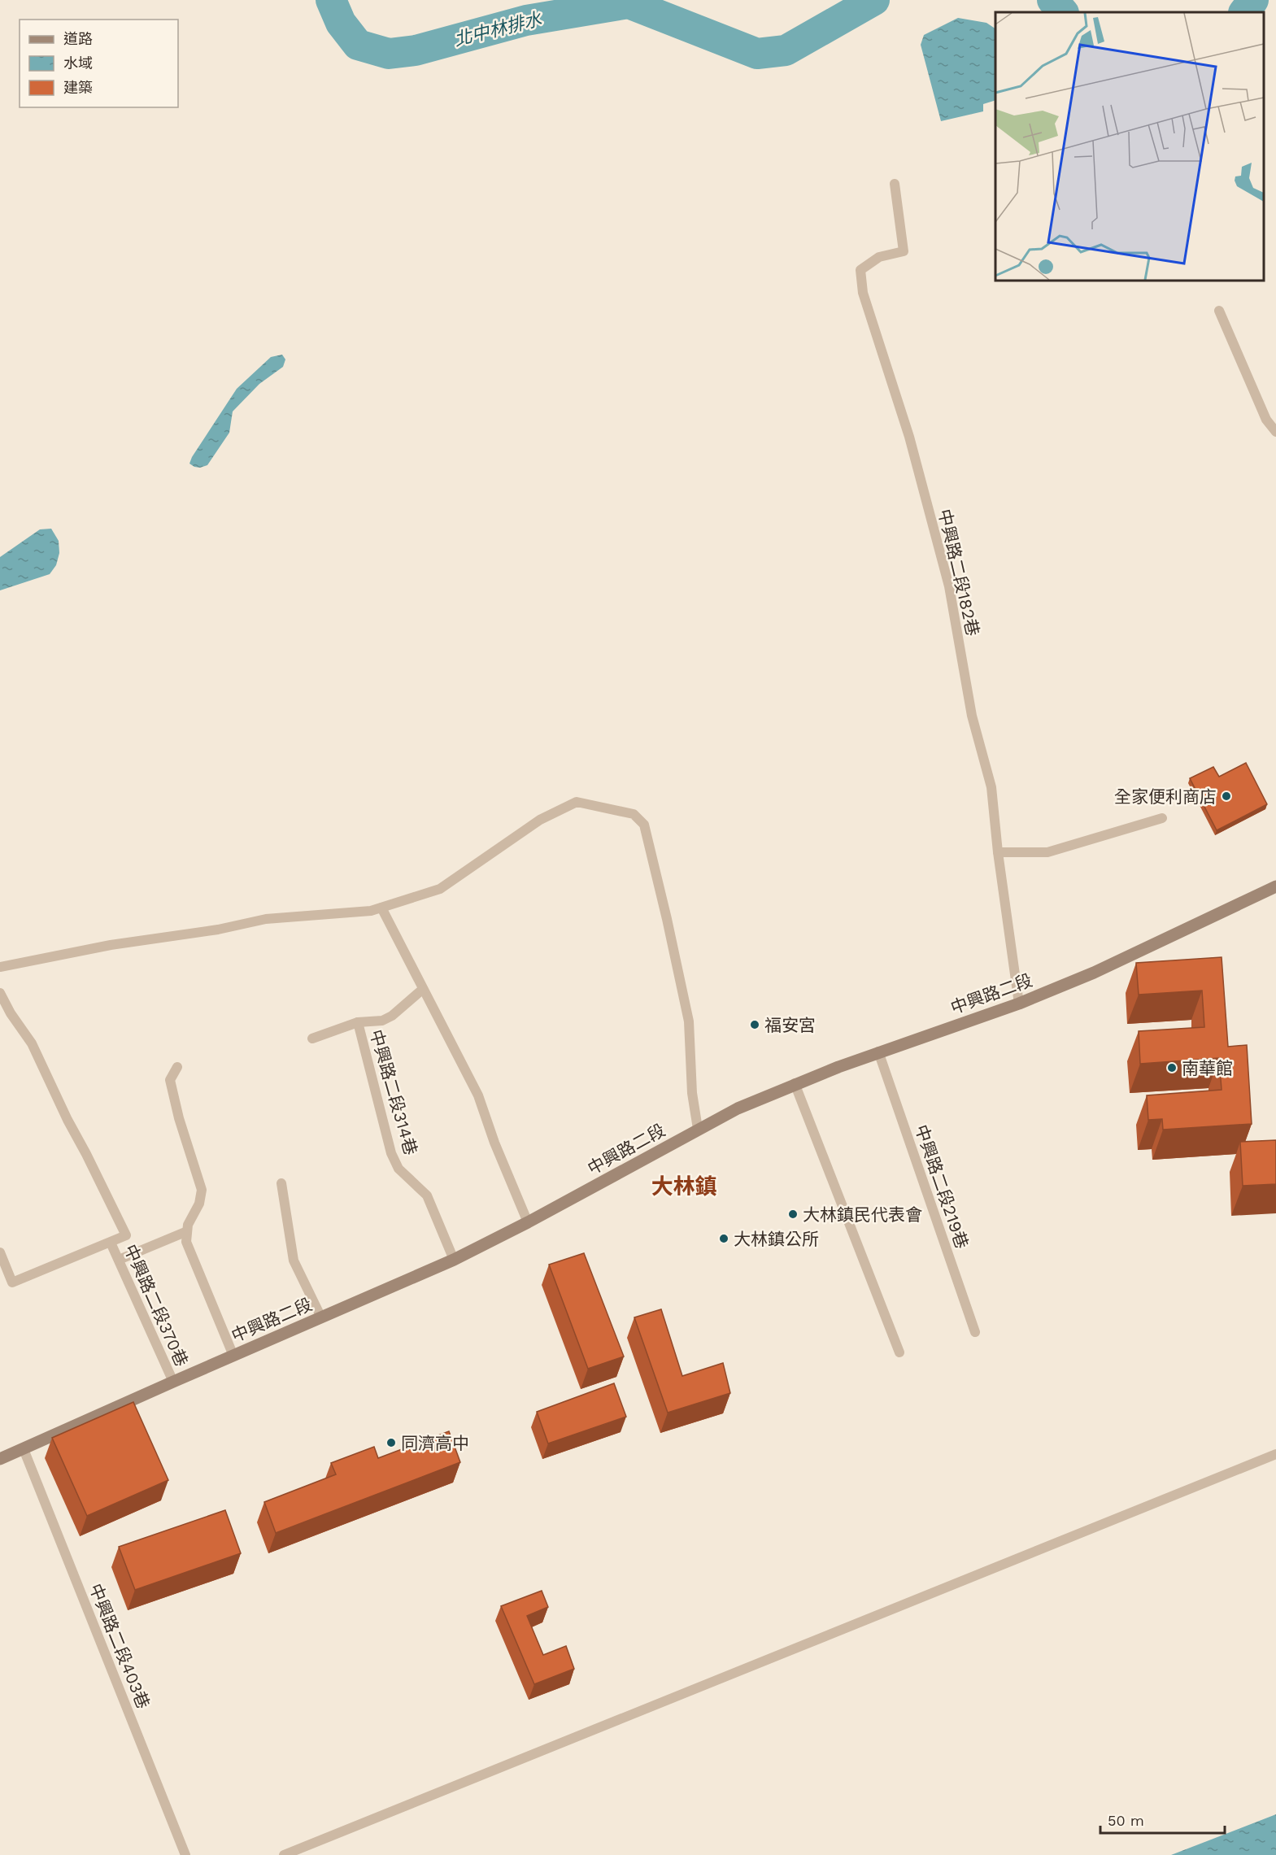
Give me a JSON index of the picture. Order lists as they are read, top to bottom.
{
  "streets": {
    "main road": ["中興路二段"],
    "lane": [
      "中興路二段182巷",
      "中興路二段314巷",
      "中興路二段219巷",
      "中興路二段370巷",
      "中興路二段403巷"
    ]
  },
  "crossings": [
    ["中興路二段182巷", "中興路二段"],
    ["中興路二段", "中興路二段314巷"],
    ["中興路二段", "中興路二段219巷"],
    ["中興路二段", "中興路二段370巷"],
    ["中興路二段", "中興路二段403巷"]
  ],
  "districts": ["大林鎮"],
  "water": ["北中林排水"],
  "places": [
    "全家便利商店",
    "福安宮",
    "南華館",
    "大林鎮民代表會",
    "大林鎮公所",
    "同濟高中"
  ],
  "legend": ["道路", "水域", "建築"],
  "scale_bar": "50 m"
}
